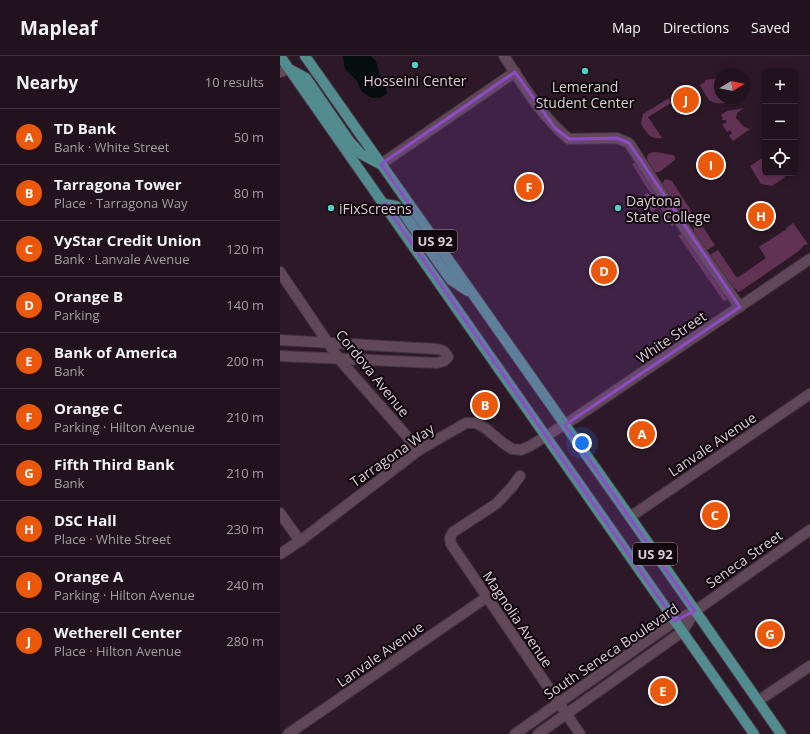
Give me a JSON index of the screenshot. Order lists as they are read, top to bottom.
{
  "streets": {
    "main road": ["US 92"],
    "street": [
      "White Street",
      "Cordova Avenue",
      "Lanvale Avenue",
      "Tarragona Way",
      "Seneca Street",
      "Magnolia Avenue",
      "South Seneca Boulevard"
    ]
  },
  "crossings": [
    ["US 92", "White Street"],
    ["US 92", "Lanvale Avenue"],
    ["US 92", "Tarragona Way"],
    ["US 92", "Seneca Street"],
    ["US 92", "South Seneca Boulevard"],
    ["White Street", "Tarragona Way"],
    ["Cordova Avenue", "Tarragona Way"],
    ["Lanvale Avenue", "Magnolia Avenue"],
    ["Seneca Street", "South Seneca Boulevard"],
    ["Magnolia Avenue", "South Seneca Boulevard"]
  ],
  "places": [
    "Hosseini Center",
    "Lemerand Student Center",
    "iFixScreens",
    "Daytona State College"
  ],
  "north": "right",
  "page": {
    "header": "Mapleaf",
    "nav": ["Map", "Directions", "Saved"],
    "heading": ["Nearby", "10 results"],
    "map_buttons": ["+", "−"],
    "pins": [
      "J",
      "I",
      "F",
      "H",
      "D",
      "B",
      "A",
      "C",
      "G",
      "E"
    ],
    "list": [
      {
        "mark": "A",
        "name": "TD Bank",
        "note": "Bank · White Street",
        "value": "50 m"
      },
      {
        "mark": "B",
        "name": "Tarragona Tower",
        "note": "Place · Tarragona Way",
        "value": "80 m"
      },
      {
        "mark": "C",
        "name": "VyStar Credit Union",
        "note": "Bank · Lanvale Avenue",
        "value": "120 m"
      },
      {
        "mark": "D",
        "name": "Orange B",
        "note": "Parking",
        "value": "140 m"
      },
      {
        "mark": "E",
        "name": "Bank of America",
        "note": "Bank",
        "value": "200 m"
      },
      {
        "mark": "F",
        "name": "Orange C",
        "note": "Parking · Hilton Avenue",
        "value": "210 m"
      },
      {
        "mark": "G",
        "name": "Fifth Third Bank",
        "note": "Bank",
        "value": "210 m"
      },
      {
        "mark": "H",
        "name": "DSC Hall",
        "note": "Place · White Street",
        "value": "230 m"
      },
      {
        "mark": "I",
        "name": "Orange A",
        "note": "Parking · Hilton Avenue",
        "value": "240 m"
      },
      {
        "mark": "J",
        "name": "Wetherell Center",
        "note": "Place · Hilton Avenue",
        "value": "280 m"
      }
    ]
  }
}
